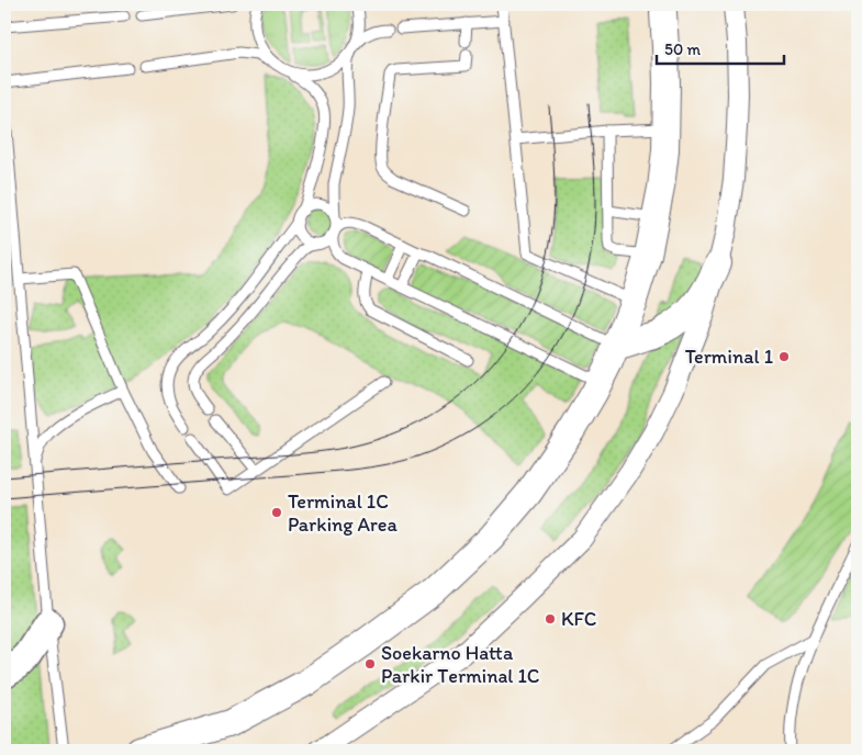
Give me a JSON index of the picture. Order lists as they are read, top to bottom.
{
  "places": [
    "Terminal 1",
    "Terminal 1C Parking Area",
    "KFC",
    "Soekarno Hatta Parkir Terminal 1C"
  ],
  "scale_bar": "50 m"
}
